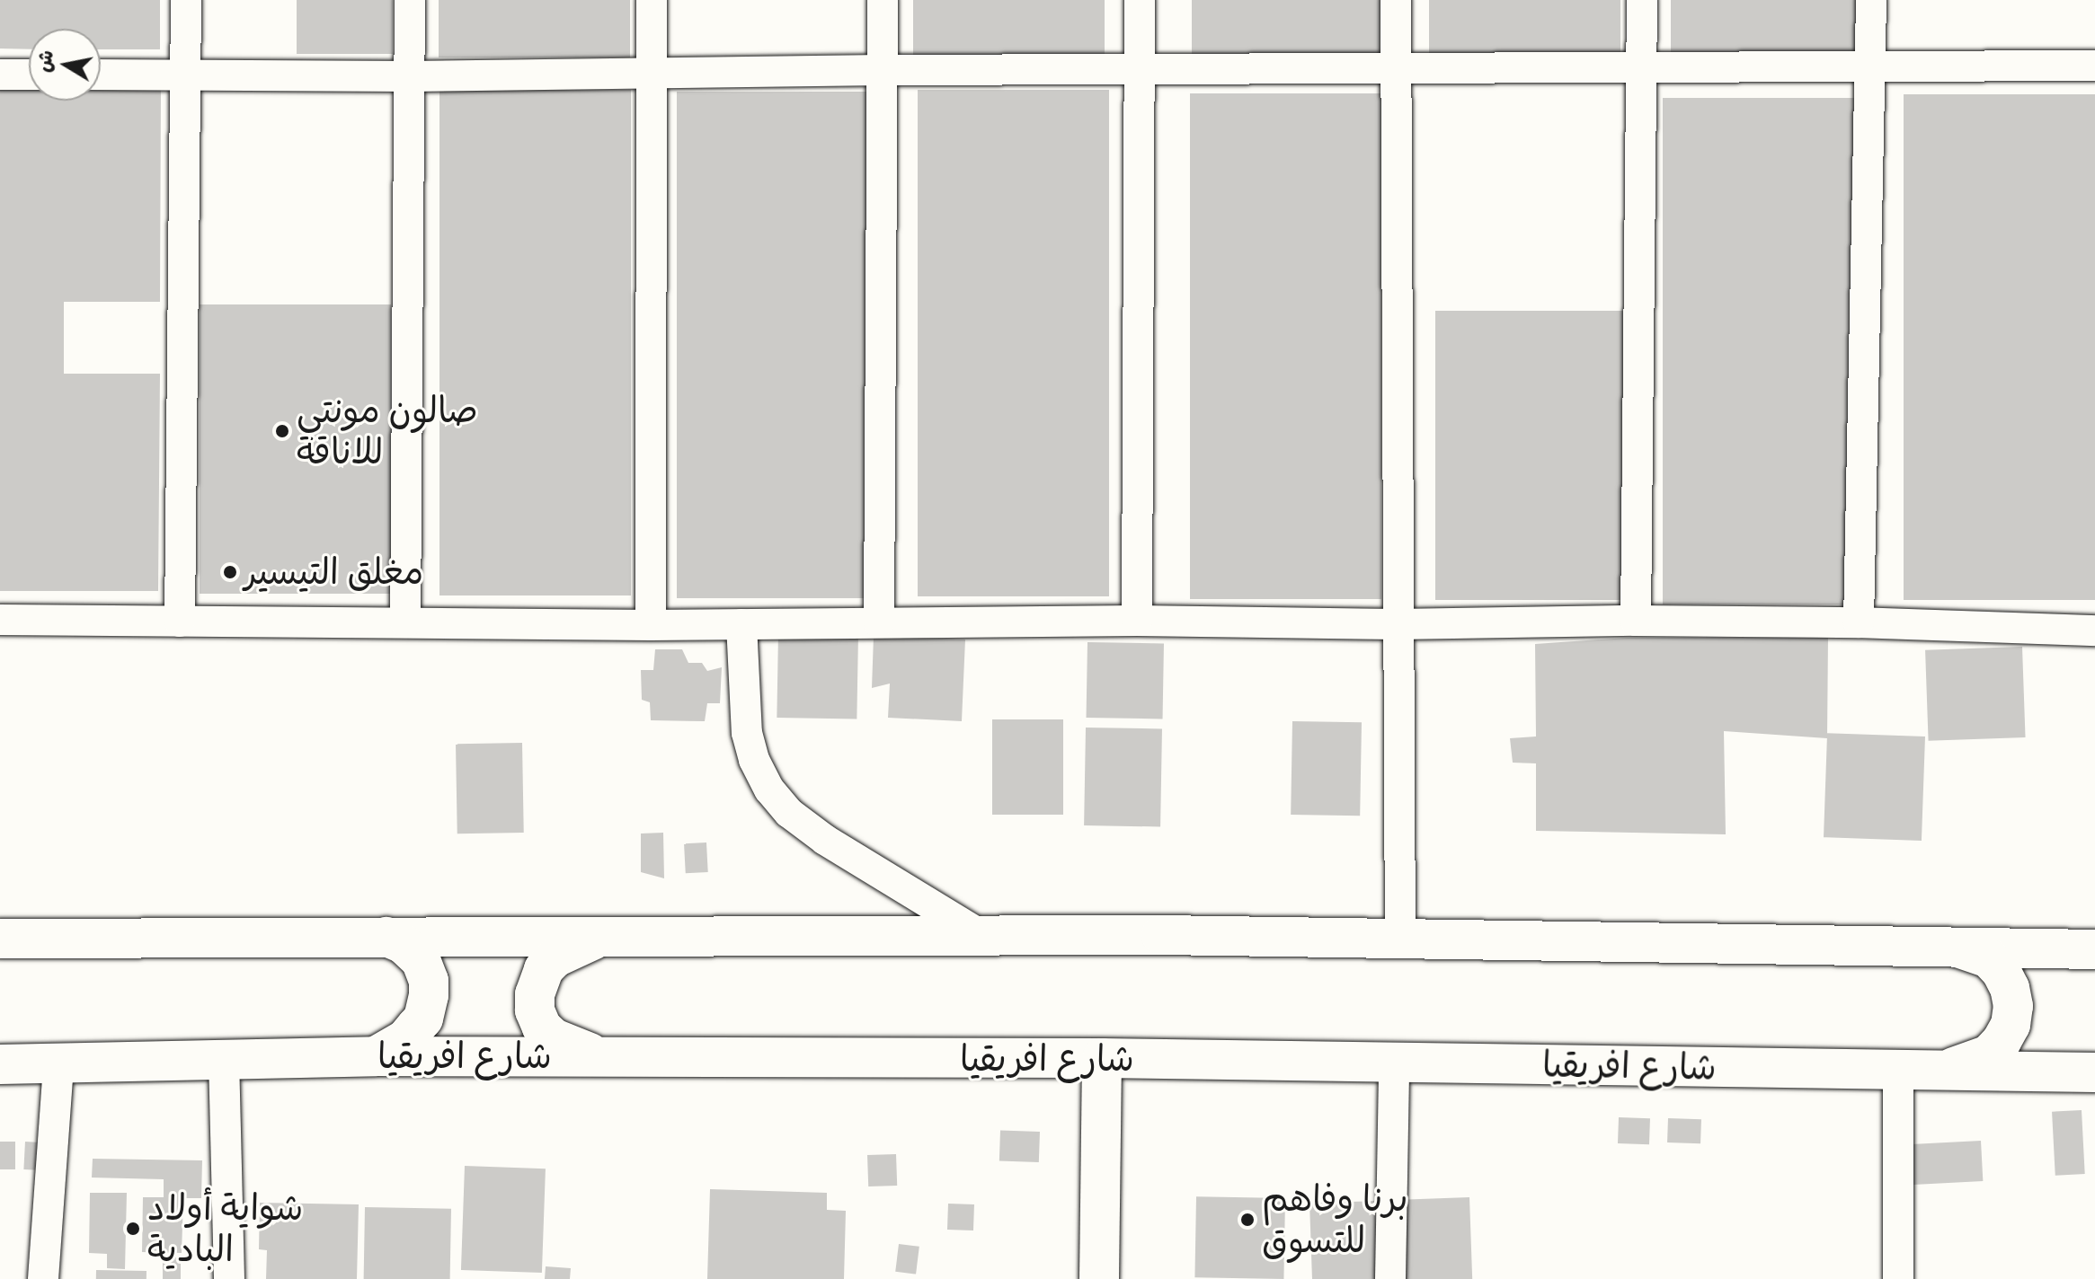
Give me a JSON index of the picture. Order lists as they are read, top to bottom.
{
  "streets": {
    "street": ["شارع افريقيا"]
  },
  "places": [
    "صالون مونتي للاناقة",
    "مغلق التيسير",
    "برنا وفاهم للتسوق",
    "شواية أولاد البادية"
  ],
  "north": "left"
}
